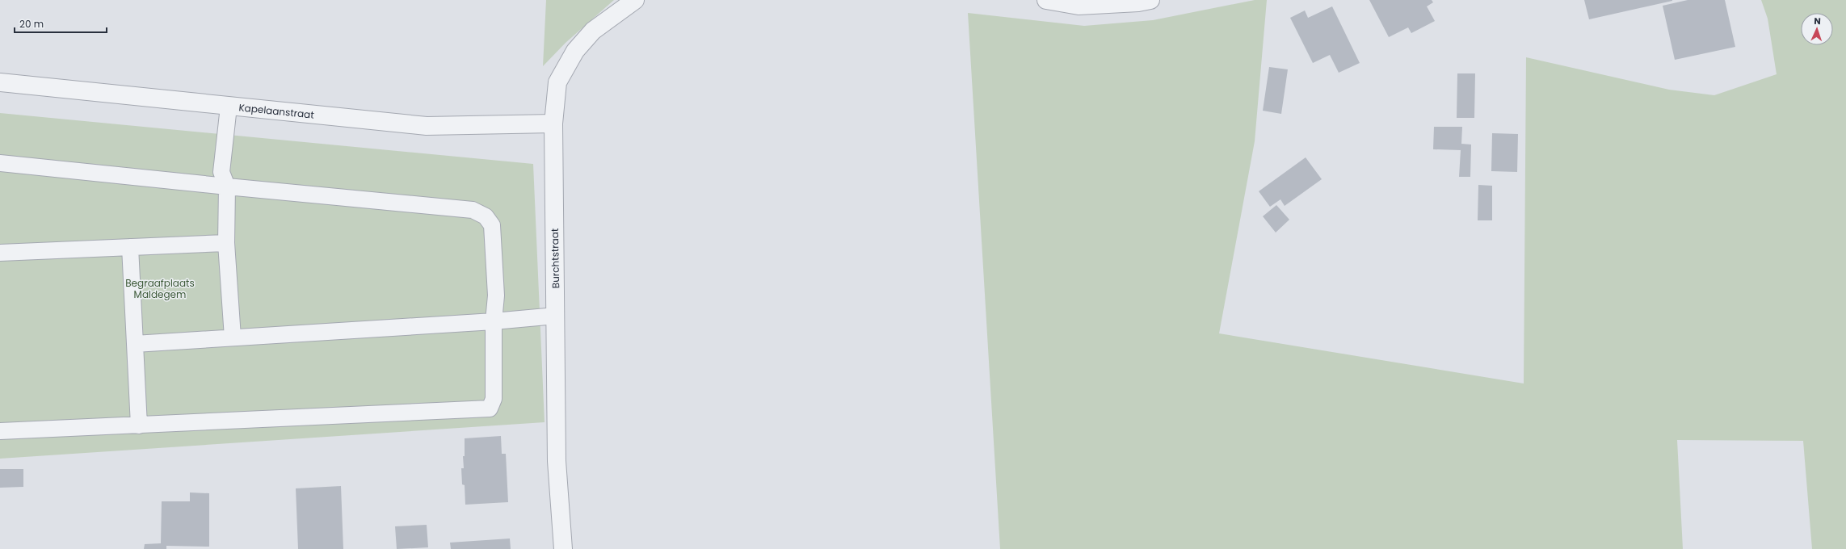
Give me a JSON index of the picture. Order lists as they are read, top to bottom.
{
  "streets": {
    "street": ["Kapelaanstraat", "Burchtstraat"]
  },
  "crossings": [
    ["Kapelaanstraat", "Burchtstraat"]
  ],
  "parks": ["Begraafplaats Maldegem"],
  "scale_bar": "20 m",
  "north": "top"
}
